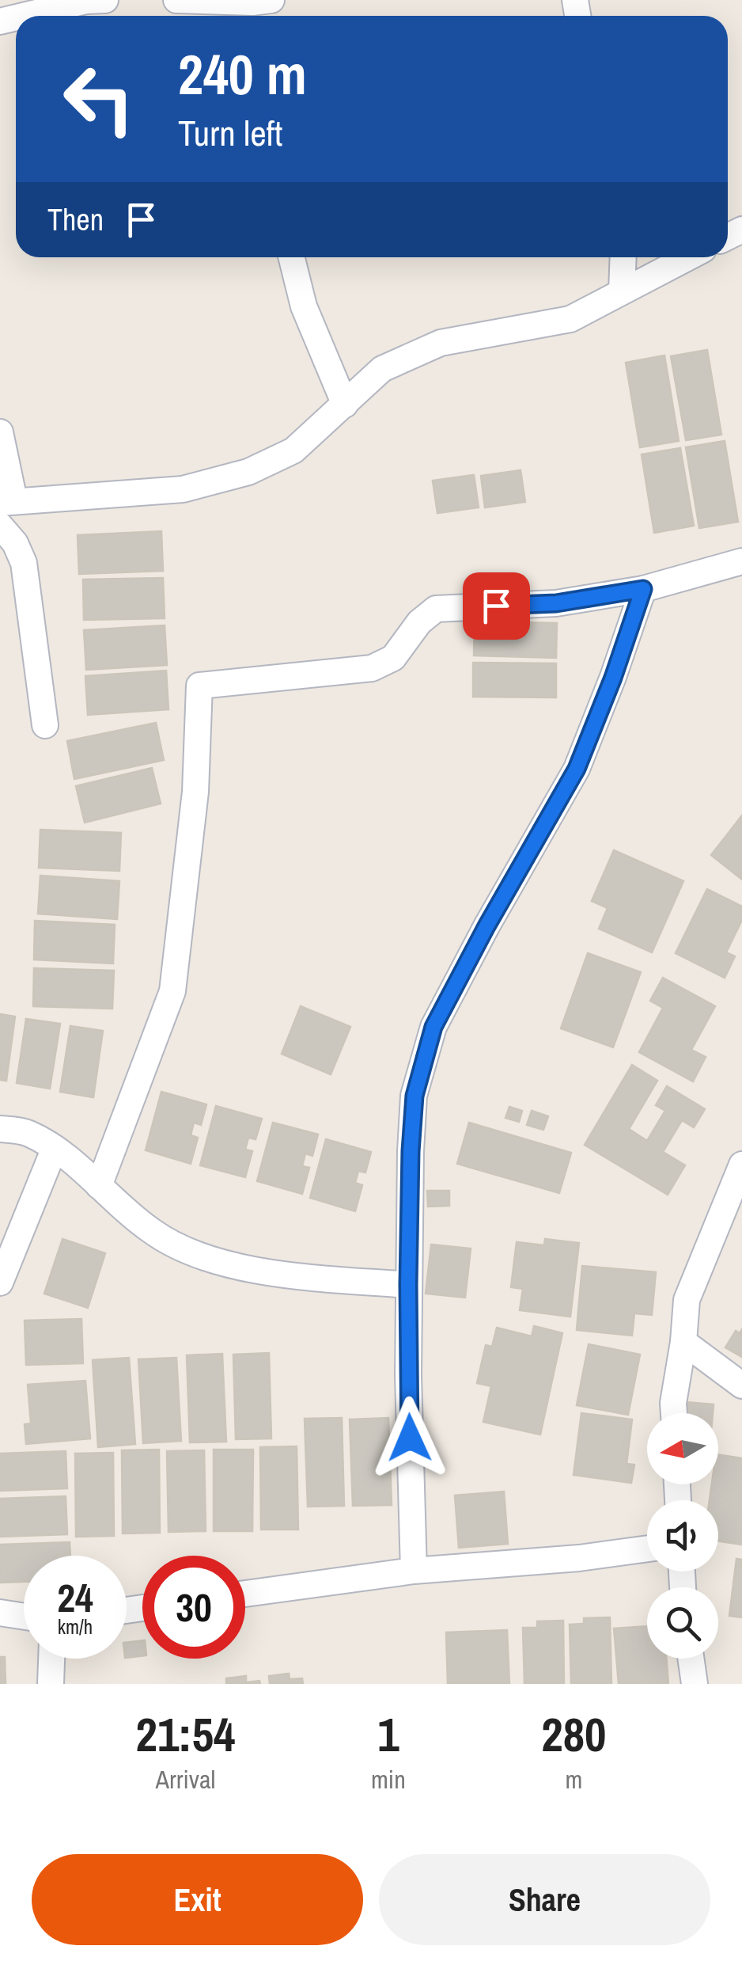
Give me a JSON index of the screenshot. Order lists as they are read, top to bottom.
{
  "north": "left",
  "page": {
    "turn": ["240 m", "Turn left"],
    "then": "Then",
    "speed": "24 km/h",
    "limit": "30",
    "eta": [
      "21:54",
      "Arrival",
      "1",
      "min",
      "280",
      "m"
    ],
    "buttons": ["Exit", "Share"]
  }
}
